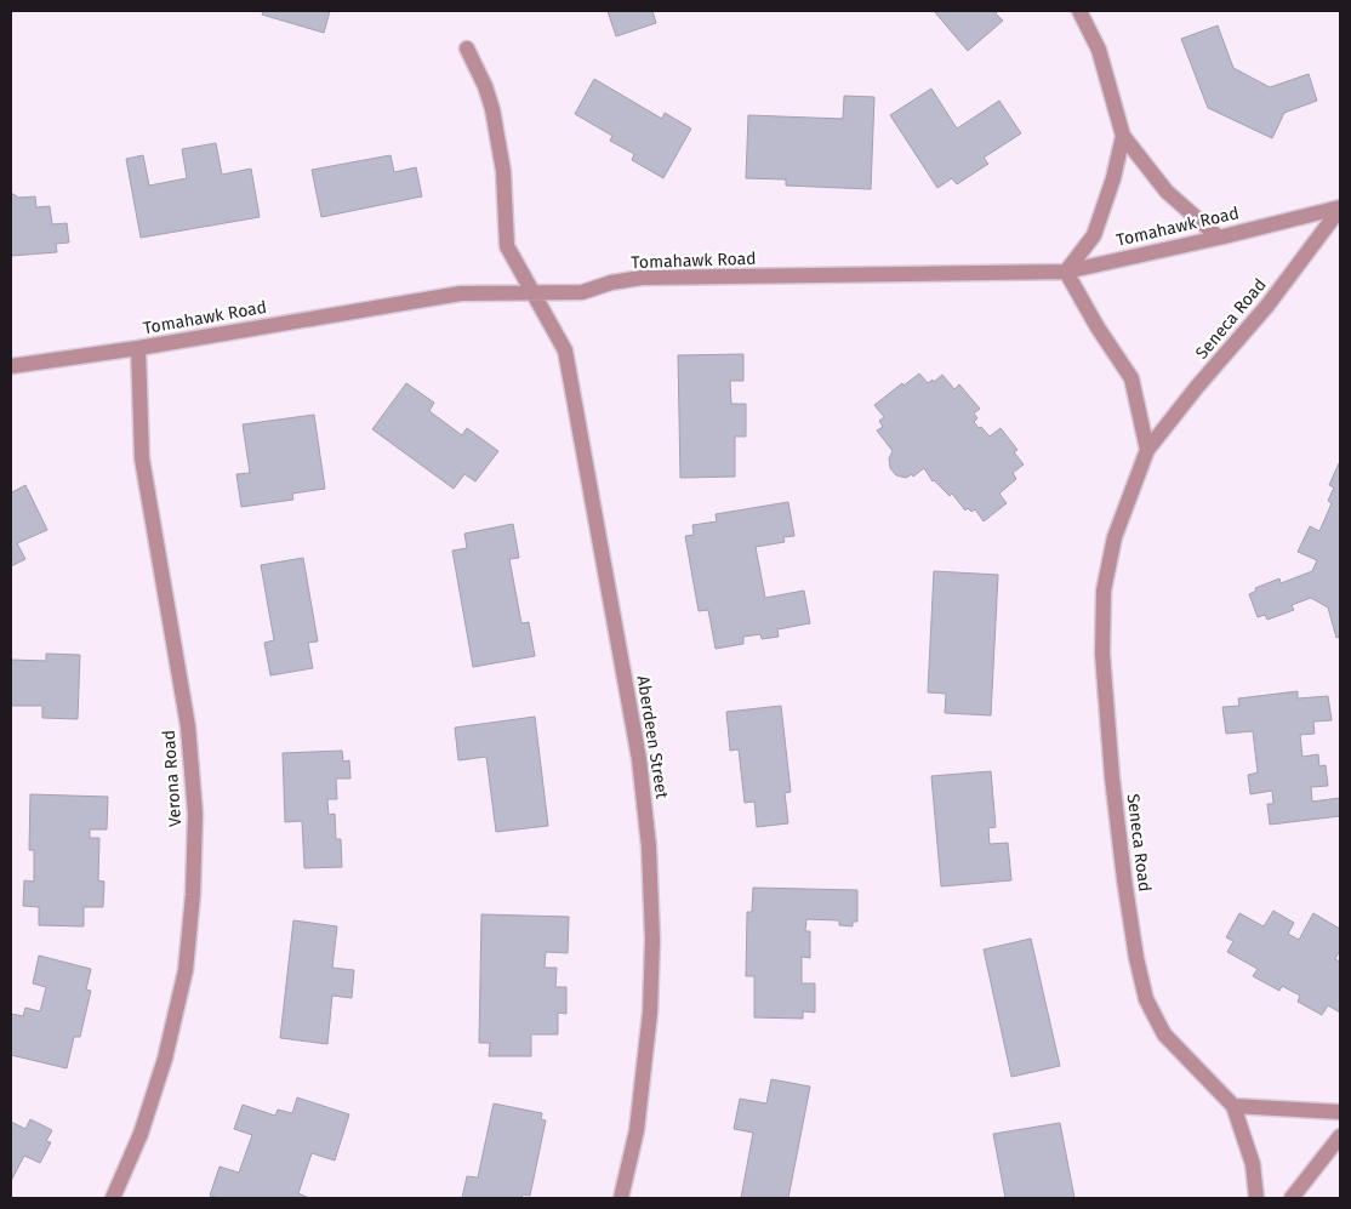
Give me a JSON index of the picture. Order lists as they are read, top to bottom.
{
  "streets": {
    "street": [
      "Tomahawk Road",
      "Seneca Road",
      "Aberdeen Street",
      "Verona Road"
    ]
  },
  "crossings": [
    ["Tomahawk Road", "Seneca Road"],
    ["Tomahawk Road", "Aberdeen Street"],
    ["Tomahawk Road", "Verona Road"]
  ]
}
